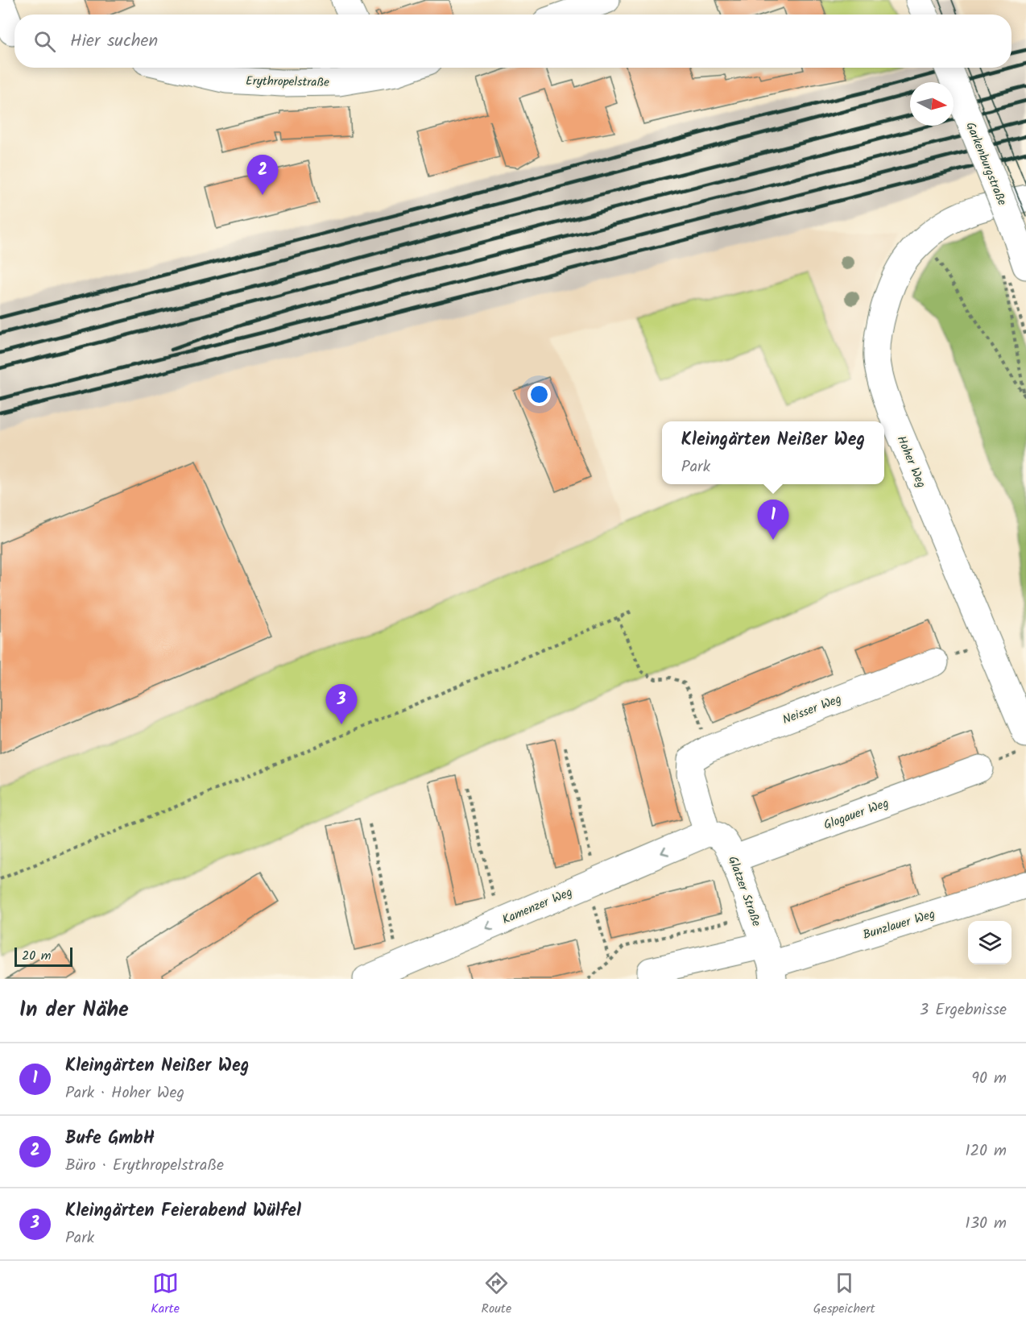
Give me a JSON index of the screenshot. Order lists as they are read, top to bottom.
{
  "streets": {
    "street": [
      "Erythropelstraße",
      "Garkenburgstraße",
      "Hoher Weg",
      "Neisser Weg",
      "Glogauer Weg",
      "Glatzer Straße",
      "Kamenzer Weg",
      "Bunzlauer Weg"
    ]
  },
  "crossings": [
    ["Glogauer Weg", "Glatzer Straße"],
    ["Glatzer Straße", "Kamenzer Weg"],
    ["Glatzer Straße", "Bunzlauer Weg"]
  ],
  "one_way": ["Kamenzer Weg"],
  "scale_bar": "20 m",
  "north": "right",
  "page": {
    "search": "Hier suchen",
    "pins": ["2", "1", "3"],
    "popup": ["Kleingärten Neißer Weg", "Park"],
    "scale": "20 m",
    "heading": ["In der Nähe", "3 Ergebnisse"],
    "list": [
      {
        "mark": "1",
        "name": "Kleingärten Neißer Weg",
        "note": "Park · Hoher Weg",
        "value": "90 m"
      },
      {
        "mark": "2",
        "name": "Bufe GmbH",
        "note": "Büro · Erythropelstraße",
        "value": "120 m"
      },
      {
        "mark": "3",
        "name": "Kleingärten Feierabend Wülfel",
        "note": "Park",
        "value": "130 m"
      }
    ],
    "nav": ["Karte", "Route", "Gespeichert"]
  }
}
